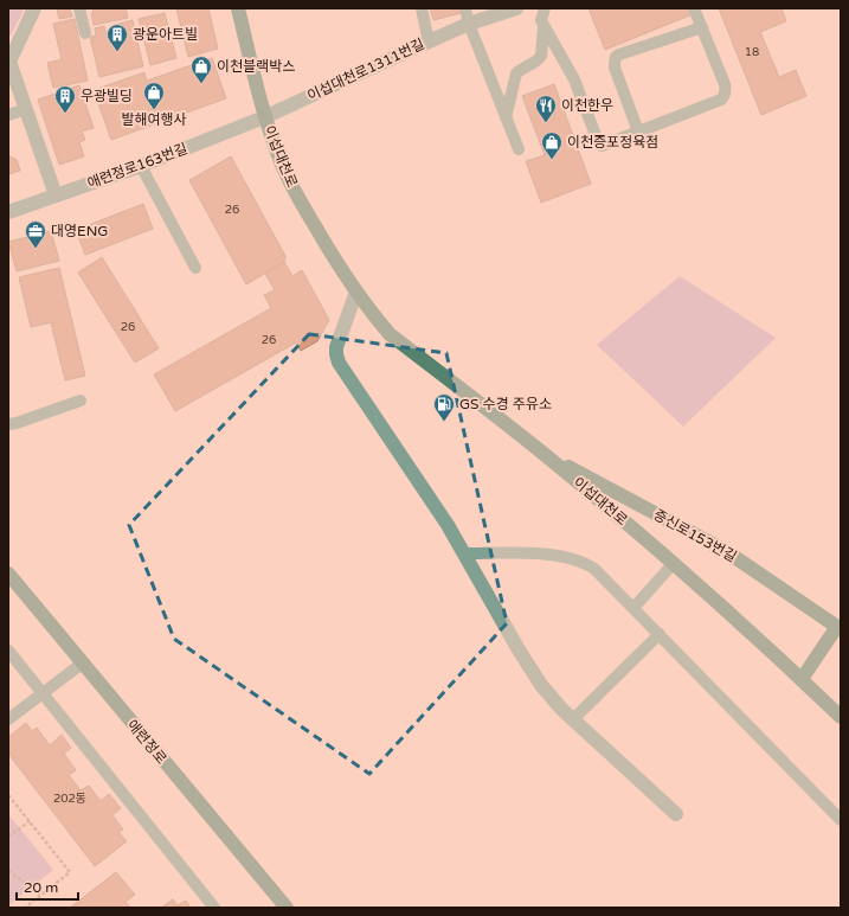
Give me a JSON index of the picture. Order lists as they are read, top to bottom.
{
  "streets": {
    "main road": ["이섭대천로", "증신로153번길", "애련정로"],
    "street": ["이섭대천로1311번길", "애련정로163번길"]
  },
  "crossings": [
    ["이섭대천로1311번길", "이섭대천로"],
    ["이섭대천로1311번길", "애련정로163번길"],
    ["이섭대천로", "애련정로163번길"],
    ["이섭대천로", "증신로153번길"]
  ],
  "places": {
    "building": ["광운아트빌", "우광빌딩"],
    "shop": ["이천블랙박스", "발해여행사", "이천증포정육점"],
    "restaurant": ["이천한우"],
    "office": ["대영ENG"],
    "fuel station": ["GS 수경 주유소"]
  },
  "house_numbers": [
    "18",
    "26",
    "26",
    "26",
    "202동"
  ],
  "scale_bar": "20 m"
}
